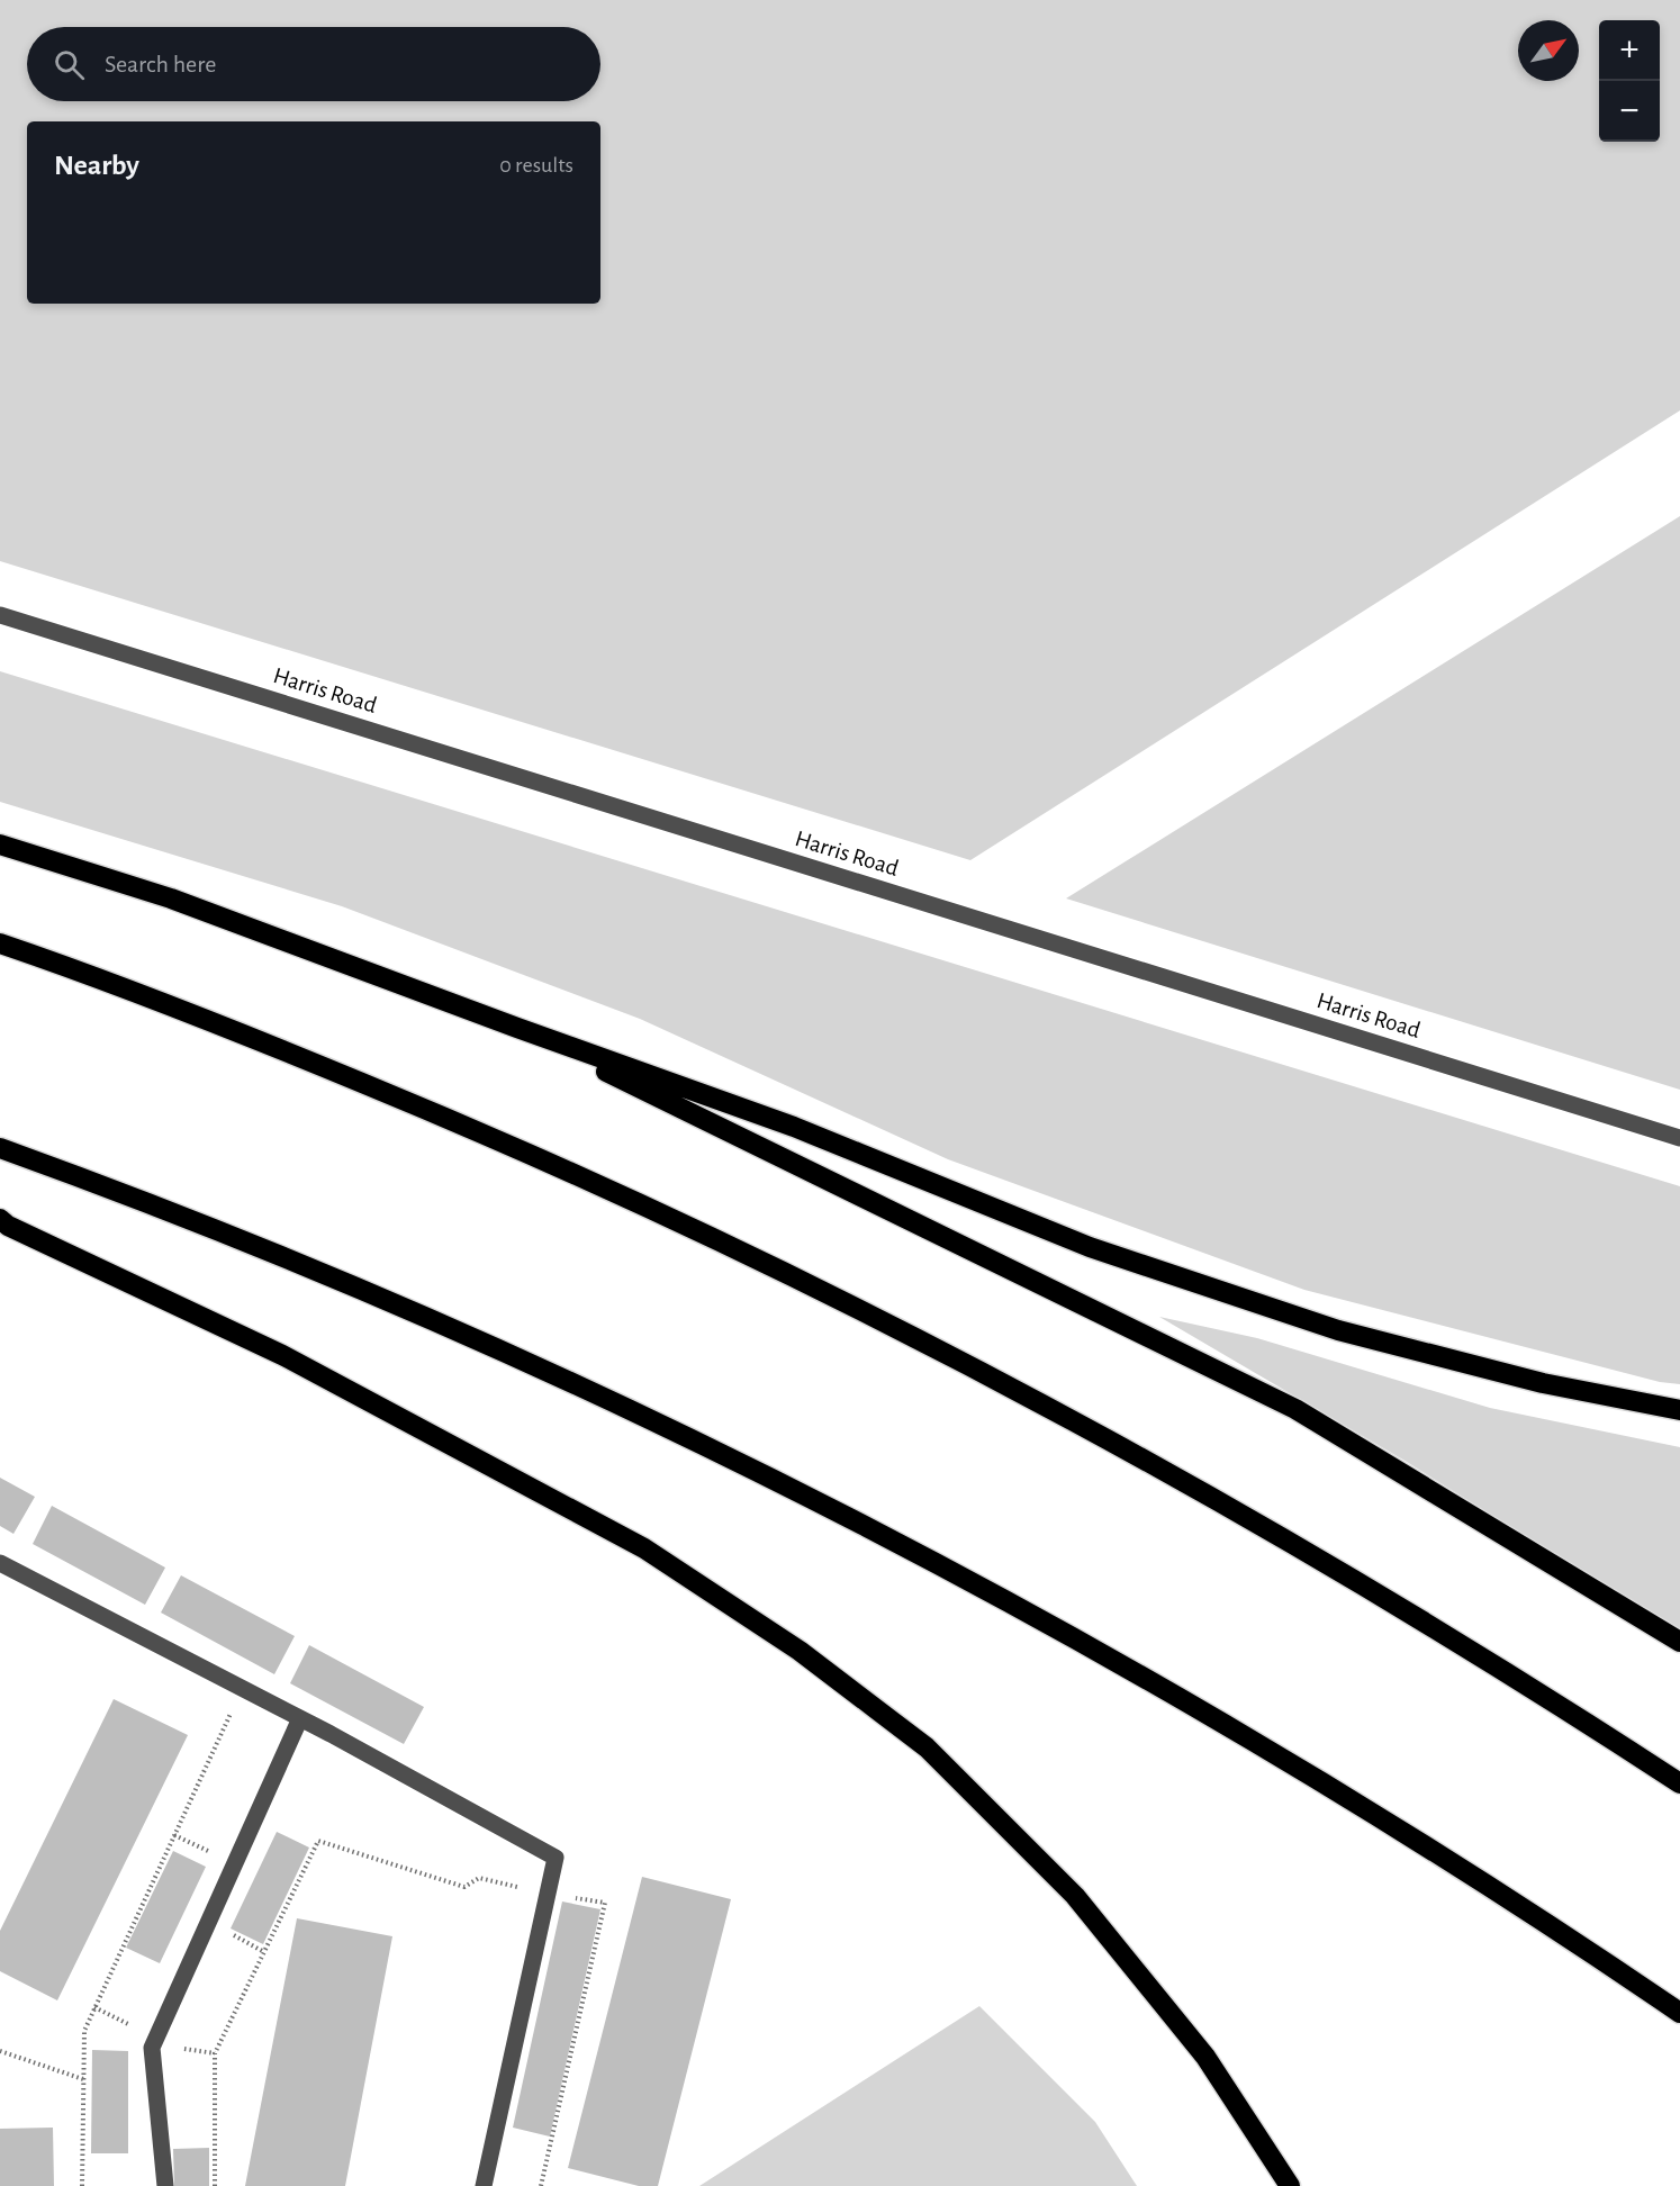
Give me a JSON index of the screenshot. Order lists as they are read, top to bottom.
{
  "streets": {
    "street": ["Harris Road"]
  },
  "north": "top right",
  "page": {
    "map_buttons": ["+", "−"],
    "search": "Search here",
    "heading": ["Nearby", "0 results"]
  }
}
